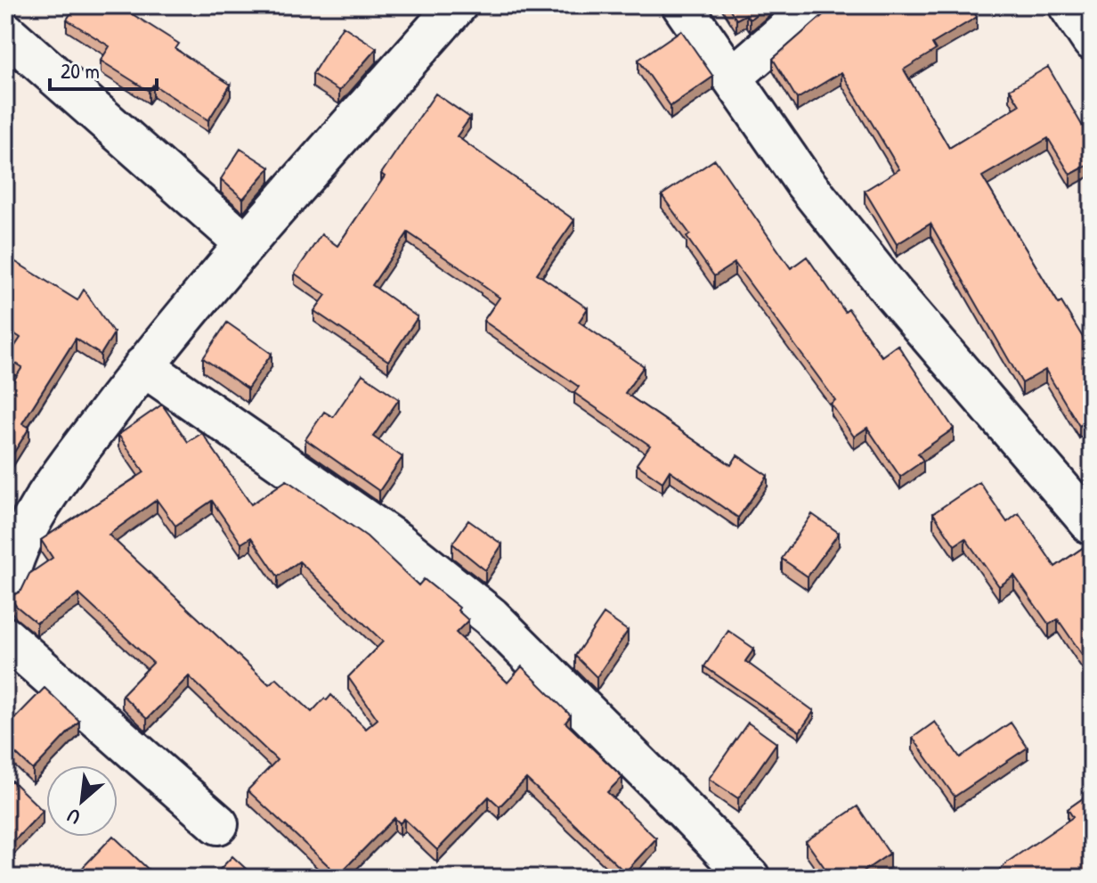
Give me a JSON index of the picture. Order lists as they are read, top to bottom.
{
  "scale_bar": "20 m",
  "north": "bottom left"
}
